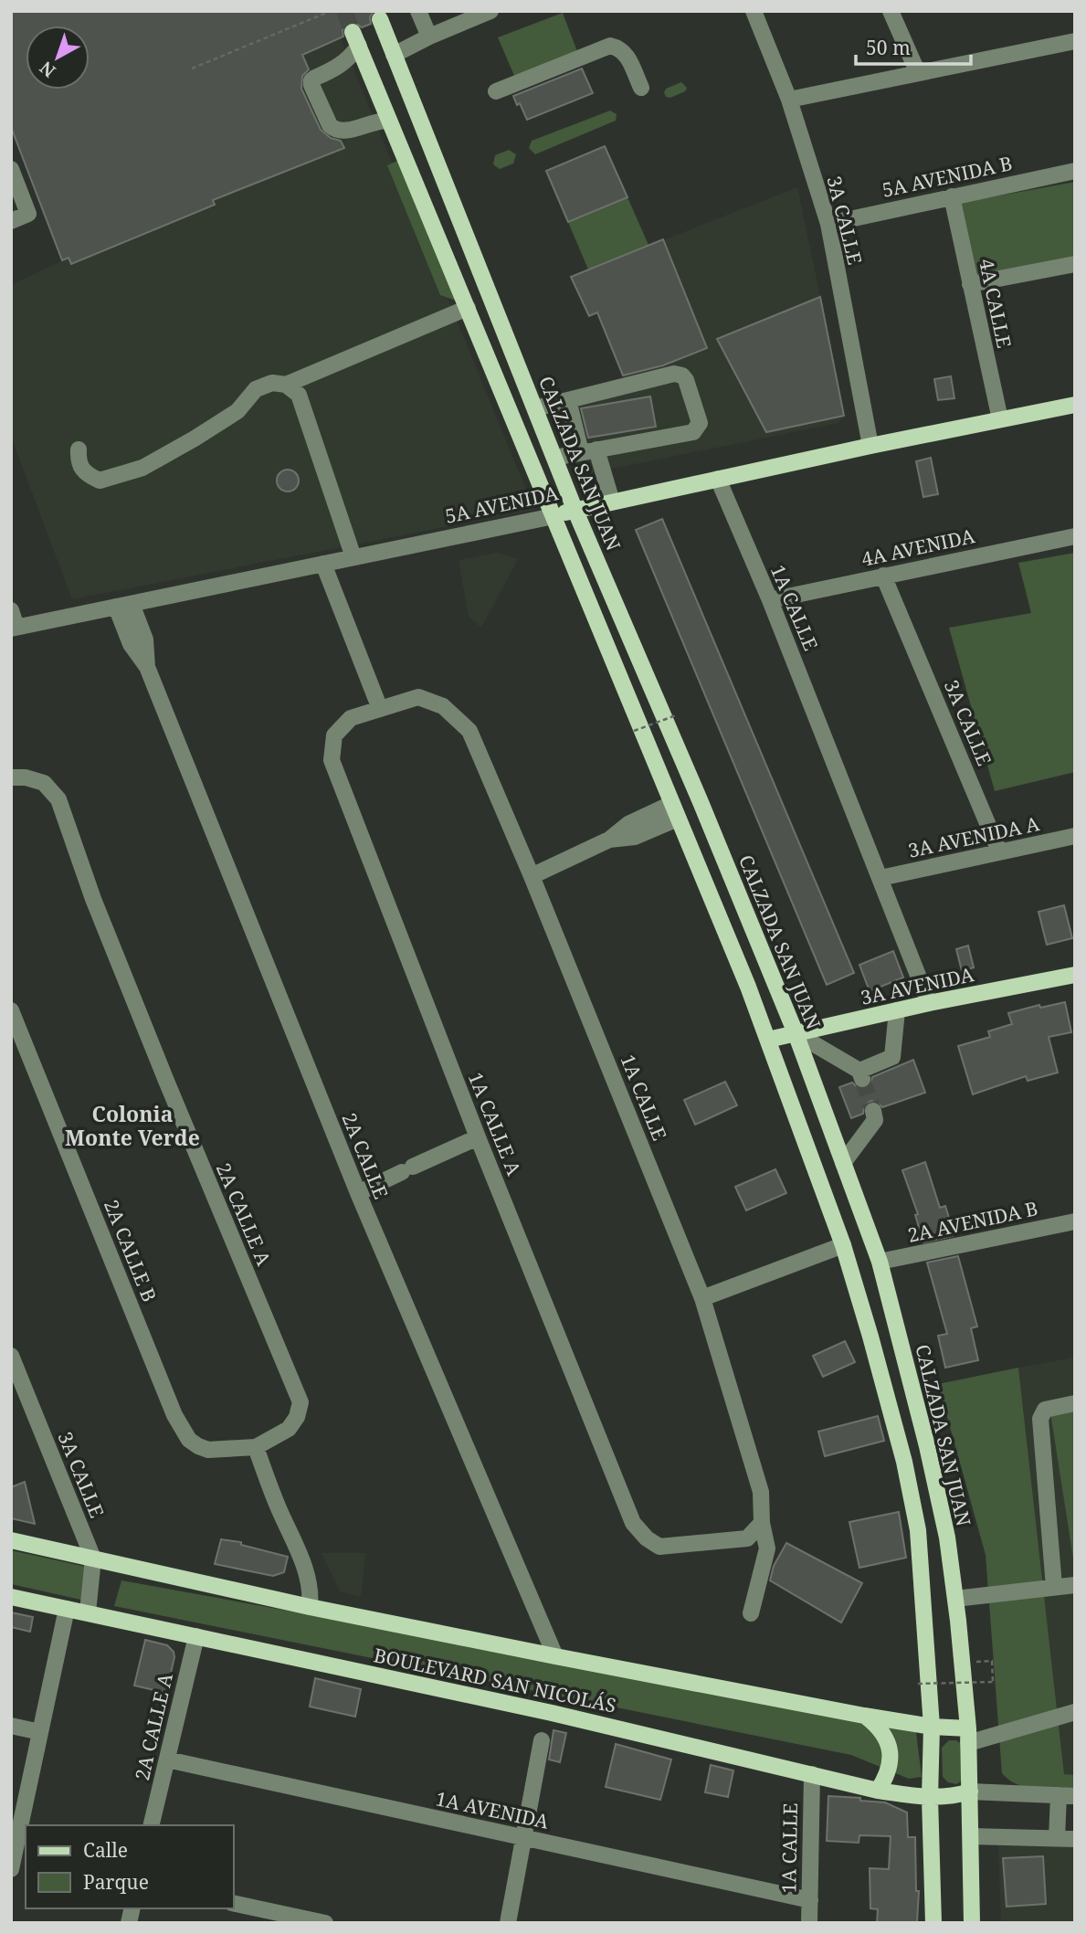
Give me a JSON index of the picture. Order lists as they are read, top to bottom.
{
  "streets": {
    "main road": [
      "CALZADA SAN JUAN",
      "5A AVENIDA",
      "3A AVENIDA",
      "BOULEVARD SAN NICOLÁS"
    ],
    "street": [
      "5A AVENIDA B",
      "3A CALLE",
      "4A CALLE",
      "4A AVENIDA",
      "1A CALLE",
      "3A AVENIDA A",
      "1A CALLE A",
      "2A CALLE",
      "2A CALLE A",
      "2A AVENIDA B",
      "2A CALLE B",
      "1A AVENIDA"
    ]
  },
  "crossings": [
    ["5A AVENIDA B", "3A CALLE"],
    ["5A AVENIDA B", "4A CALLE"],
    ["3A CALLE", "5A AVENIDA"],
    ["3A CALLE", "4A AVENIDA"],
    ["3A CALLE", "3A AVENIDA A"],
    ["3A CALLE", "BOULEVARD SAN NICOLÁS"],
    ["4A CALLE", "5A AVENIDA"],
    ["CALZADA SAN JUAN", "5A AVENIDA"],
    ["CALZADA SAN JUAN", "3A AVENIDA"],
    ["CALZADA SAN JUAN", "2A AVENIDA B"],
    ["CALZADA SAN JUAN", "BOULEVARD SAN NICOLÁS"],
    ["5A AVENIDA", "1A CALLE"],
    ["5A AVENIDA", "2A CALLE"],
    ["4A AVENIDA", "1A CALLE"],
    ["1A CALLE", "3A AVENIDA A"],
    ["1A CALLE", "3A AVENIDA"],
    ["1A CALLE", "1A CALLE A"],
    ["1A CALLE", "BOULEVARD SAN NICOLÁS"],
    ["1A CALLE", "1A AVENIDA"],
    ["2A CALLE", "BOULEVARD SAN NICOLÁS"],
    ["2A CALLE A", "2A CALLE B"],
    ["2A CALLE A", "BOULEVARD SAN NICOLÁS"],
    ["2A CALLE A", "1A AVENIDA"]
  ],
  "districts": ["Colonia Monte Verde"],
  "legend": ["Calle", "Parque"],
  "scale_bar": "50 m",
  "north": "bottom left"
}
